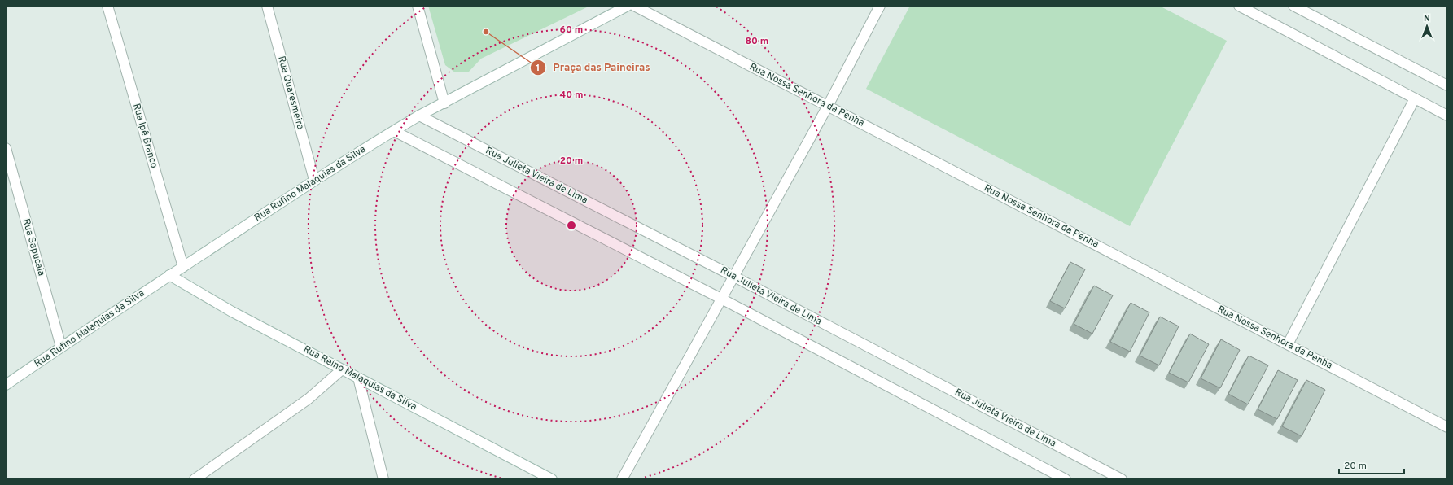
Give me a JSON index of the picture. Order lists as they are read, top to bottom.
{
  "streets": {
    "street": [
      "Rua Quaresmeira",
      "Rua Nossa Senhora da Penha",
      "Rua Ipê Branco",
      "Rua Julieta Vieira de Lima",
      "Rua Rufino Malaquias da Silva",
      "Rua Sapucaia",
      "Rua Reino Malaquias da Silva"
    ]
  },
  "crossings": [
    ["Rua Quaresmeira", "Rua Rufino Malaquias da Silva"],
    ["Rua Ipê Branco", "Rua Rufino Malaquias da Silva"],
    ["Rua Julieta Vieira de Lima", "Rua Rufino Malaquias da Silva"],
    ["Rua Rufino Malaquias da Silva", "Rua Sapucaia"],
    ["Rua Rufino Malaquias da Silva", "Rua Reino Malaquias da Silva"]
  ],
  "places": ["Praça das Paineiras"],
  "scale_bar": "20 m",
  "north": "top",
  "rings": [
    "60 m",
    "80 m",
    "40 m",
    "20 m"
  ]
}
